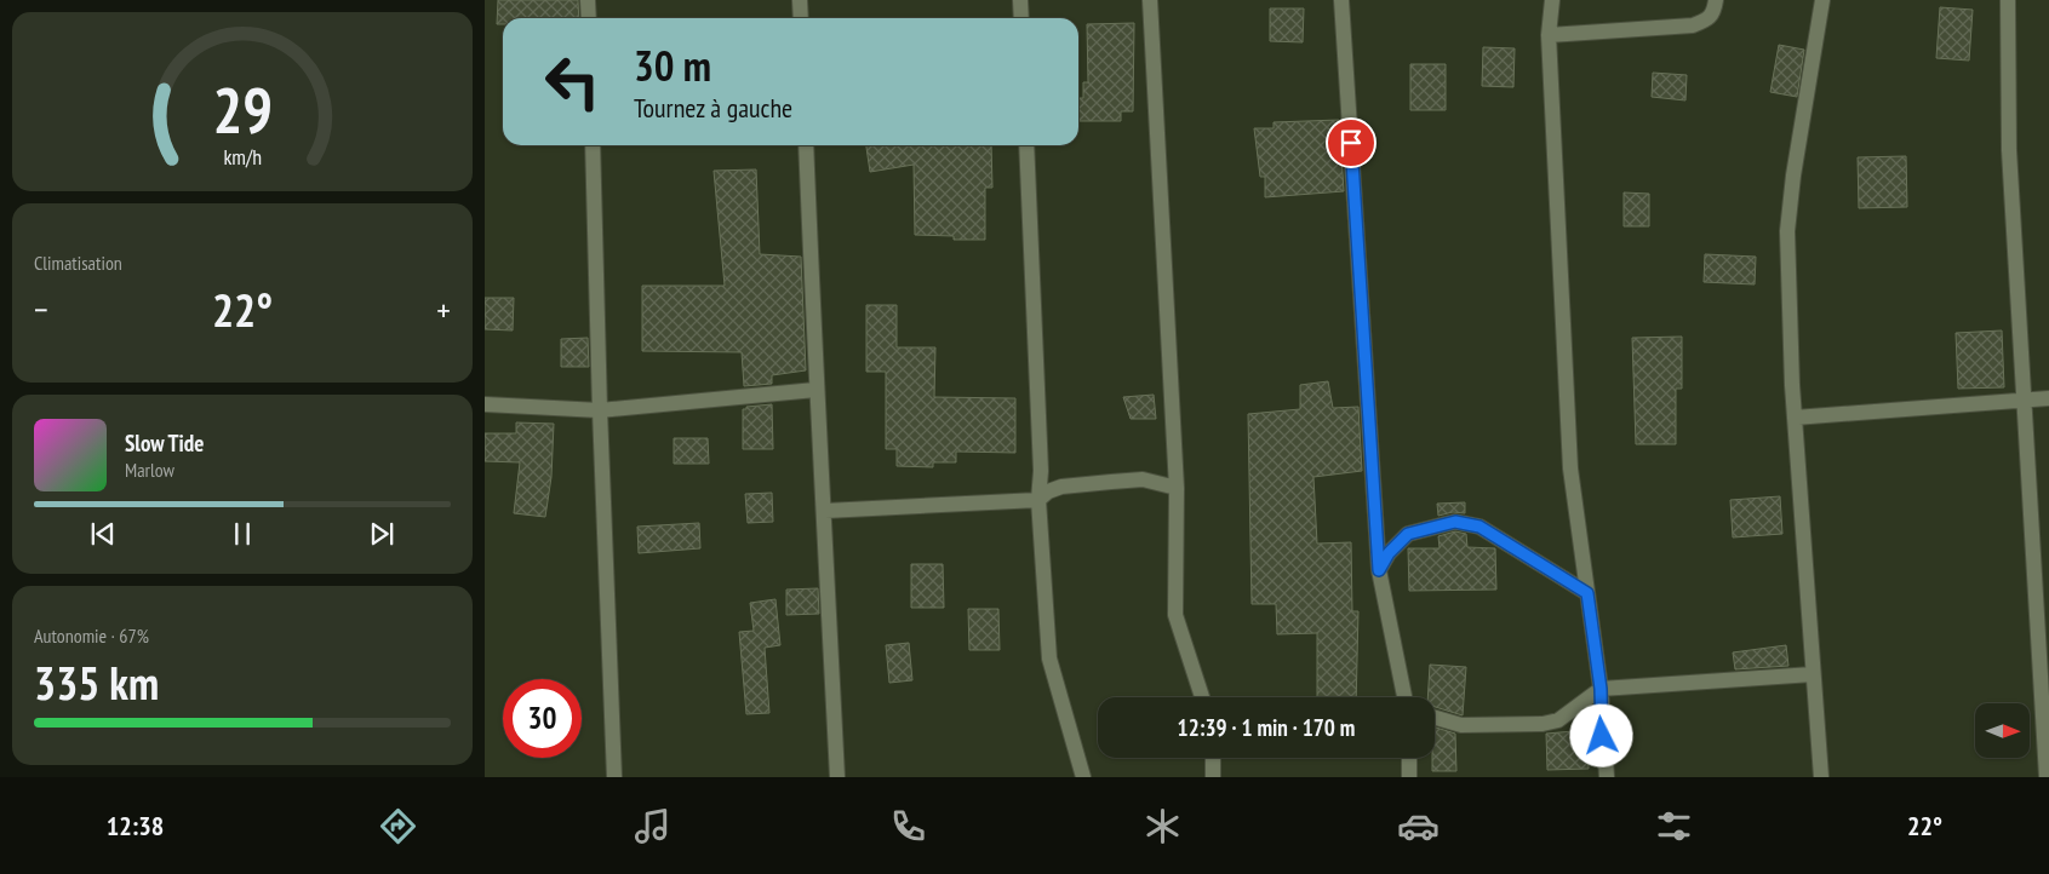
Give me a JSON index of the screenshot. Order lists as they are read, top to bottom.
{
  "north": "right",
  "page": {
    "turn": ["30 m", "Tournez à gauche"],
    "tile": [
      "Climatisation",
      ["Autonomie · 67%", "335 km"]
    ],
    "heat": ["−", "22°", "+"],
    "song": ["Slow Tide", "Marlow"],
    "limit": "30",
    "trip": "12:39 · 1 min · 170 m",
    "tabs": ["12:38", "22°"],
    "gauge": ["29", "km/h"]
  }
}
